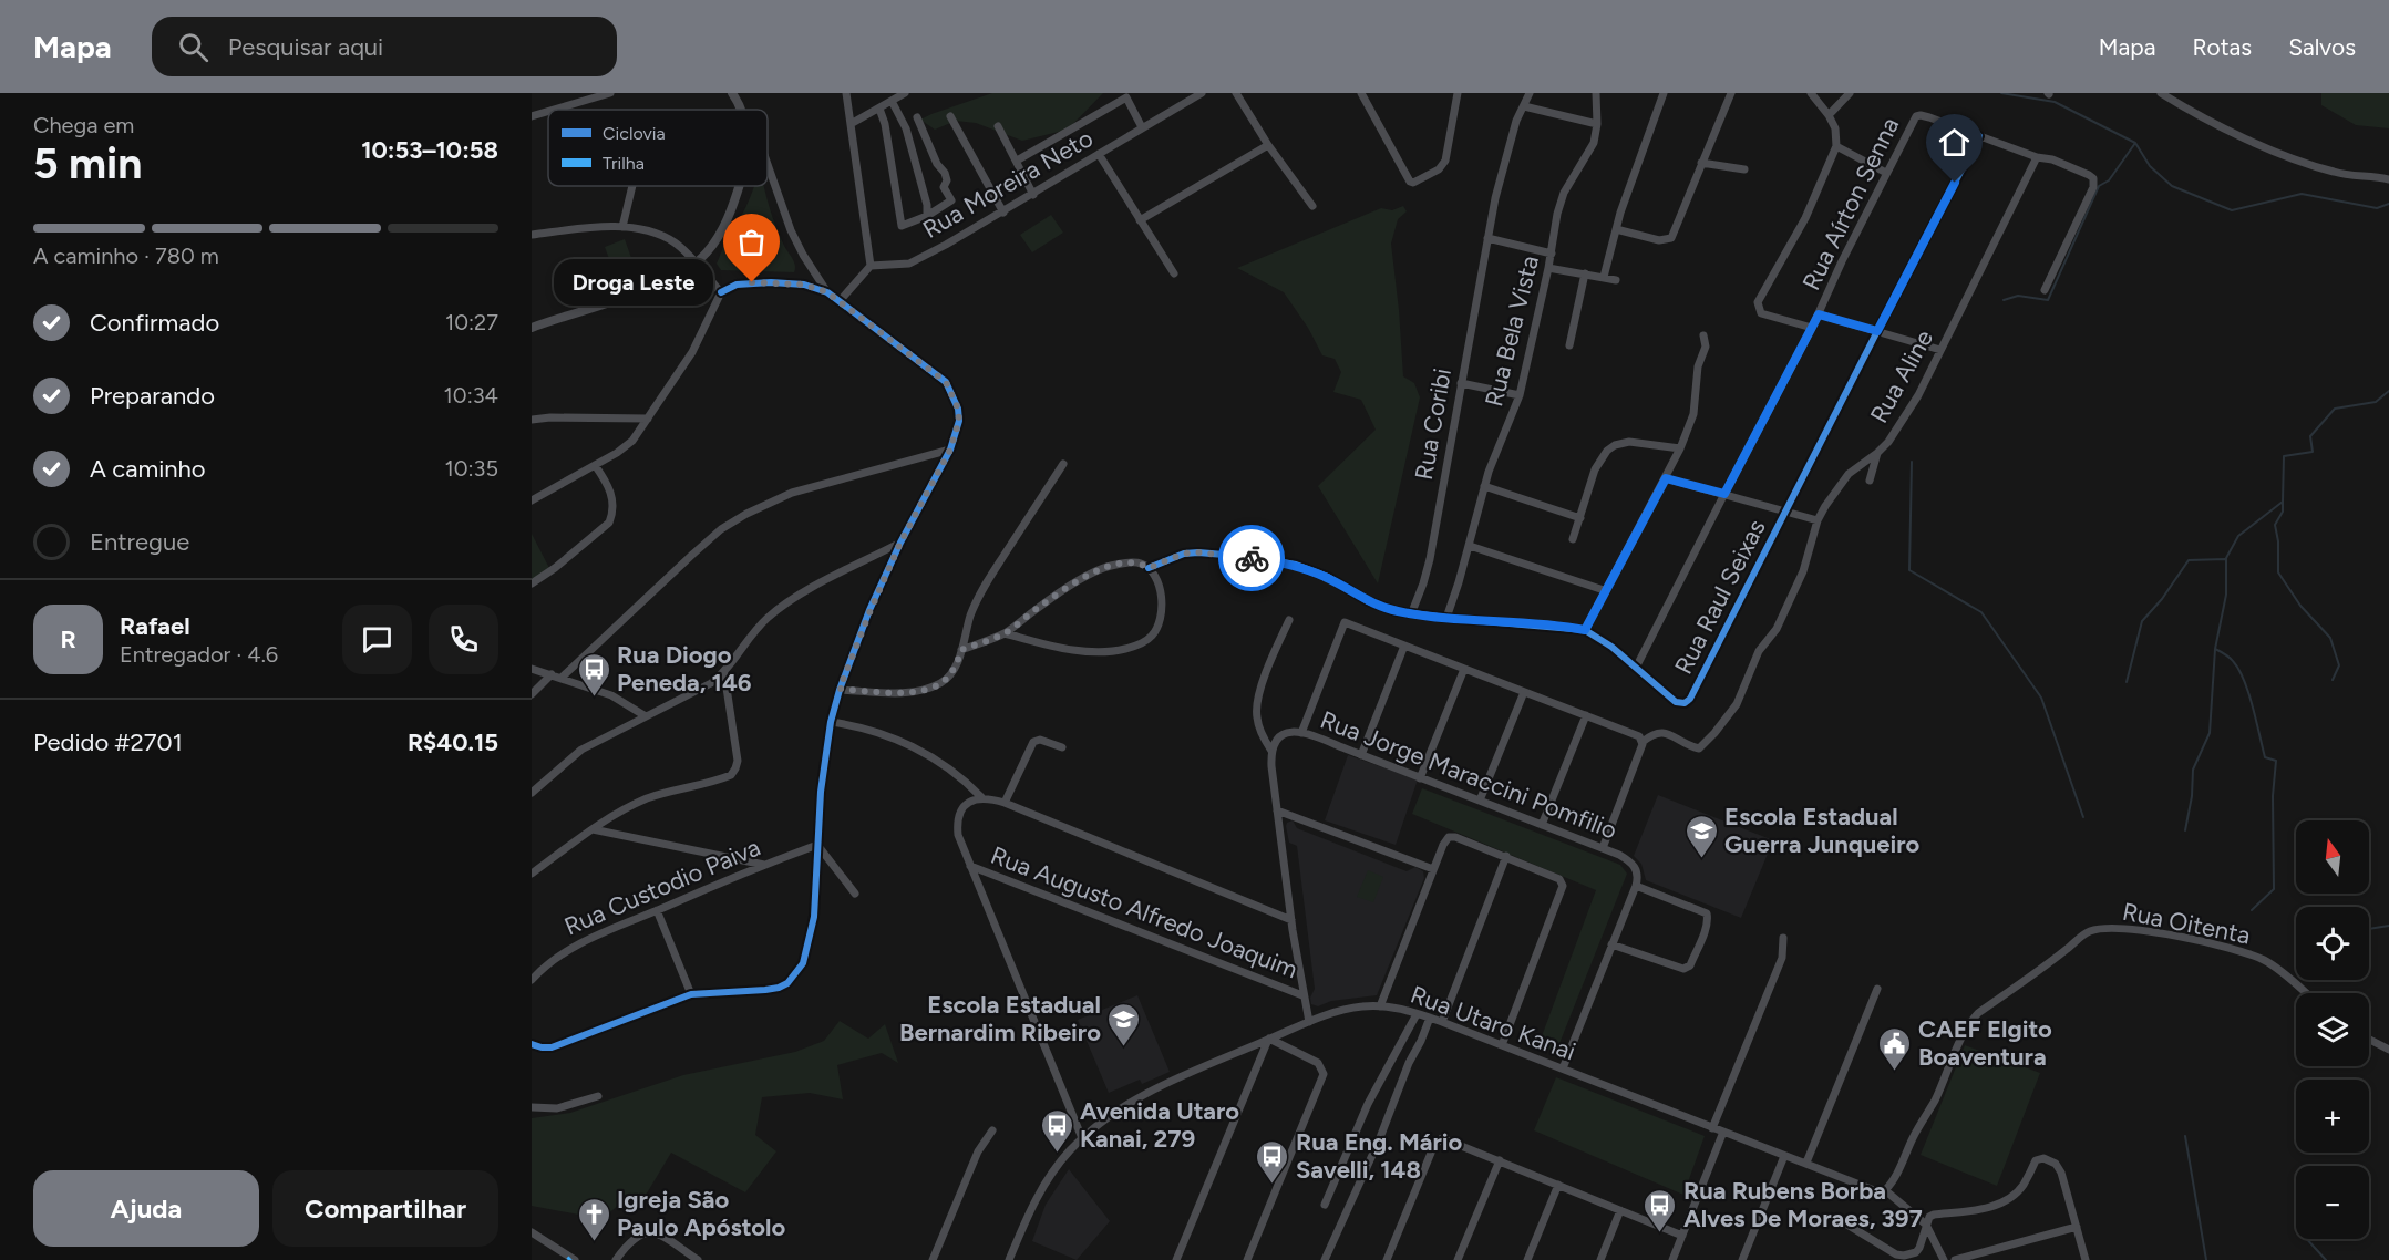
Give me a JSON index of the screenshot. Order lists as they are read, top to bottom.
{
  "streets": {
    "street": [
      "Rua Moreira Neto",
      "Rua Aírton Senna",
      "Rua Bela Vista",
      "Rua Aline",
      "Rua Coribi",
      "Rua Raul Seixas",
      "Rua Jorge Maraccini Pomfilio",
      "Rua Custodio Paiva",
      "Rua Augusto Alfredo Joaquim",
      "Rua Oitenta",
      "Rua Utaro Kanai"
    ]
  },
  "crossings": [
    ["Rua Aírton Senna", "Rua Raul Seixas"],
    ["Rua Bela Vista", "Rua Raul Seixas"],
    ["Rua Coribi", "Rua Raul Seixas"],
    ["Rua Oitenta", "Rua Utaro Kanai"]
  ],
  "places": {
    "other": ["Droga Leste"],
    "bus stop": [
      "Rua Diogo Peneda, 146",
      "Avenida Utaro Kanai, 279",
      "Rua Eng. Mário Savelli, 148",
      "Rua Rubens Borba Alves De Moraes, 397"
    ],
    "school or university": ["Escola Estadual Guerra Junqueiro", "Escola Estadual Bernardim Ribeiro"],
    "public building": ["CAEF Elgito Boaventura"],
    "church": ["Igreja São Paulo Apóstolo"]
  },
  "legend": ["Ciclovia", "Trilha"],
  "north": "top",
  "page": {
    "header": "Mapa",
    "search": "Pesquisar aqui",
    "nav": ["Mapa", "Rotas", "Salvos"],
    "heading": ["5 min", "Chega em", "10:53–10:58"],
    "panel": [
      "Rafael",
      "Entregador · 4.6",
      "Pedido #2701",
      "R$40.15"
    ],
    "bar": "A caminho · 780 m",
    "bubble": "Droga Leste",
    "list": [
      ["Confirmado", "10:27"],
      ["Preparando", "10:34"],
      ["A caminho", "10:35"],
      "Entregue"
    ],
    "round": "R",
    "map_buttons": ["+", "−"],
    "buttons": ["Ajuda", "Compartilhar"]
  }
}
